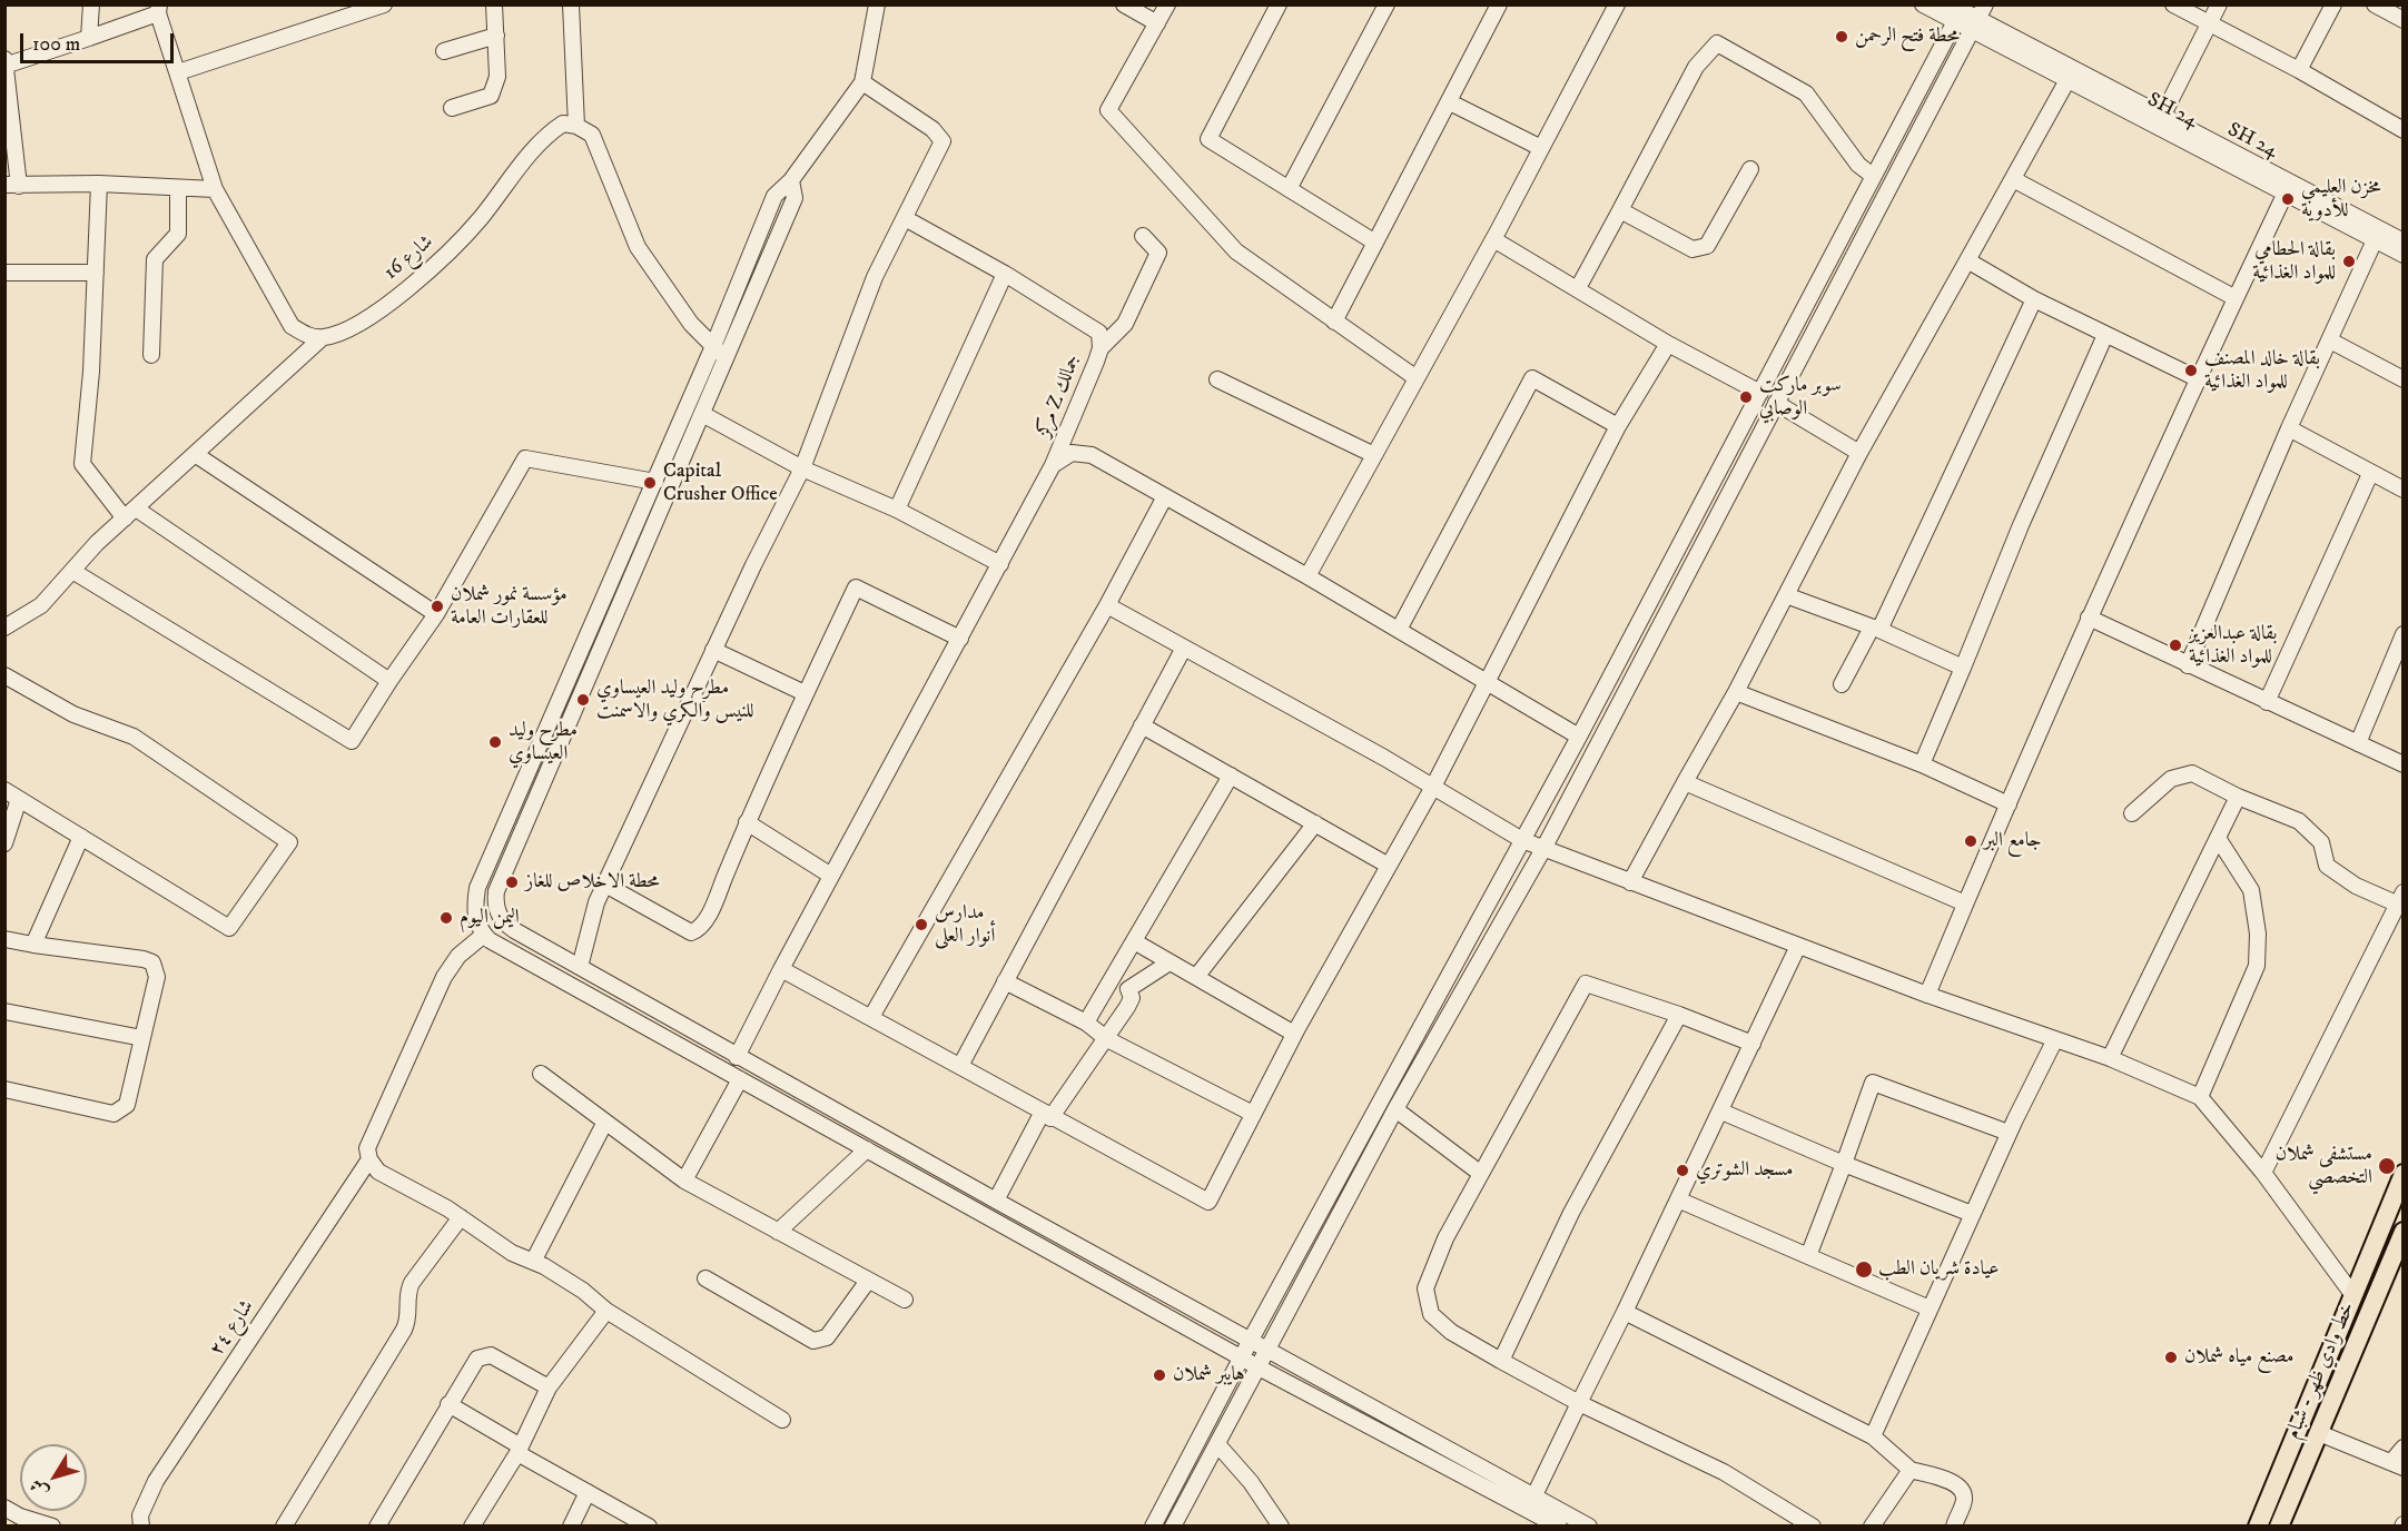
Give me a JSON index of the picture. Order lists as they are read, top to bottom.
{
  "streets": {
    "main road": ["خط وادي ظهر - شبام"],
    "street": [
      "SH 24",
      "شارع 16",
      "مركز Z جمالك",
      "شارع ٢٤"
    ]
  },
  "places": [
    "محطة فتح الرحمن",
    "مخزن العليمي للأدوية",
    "بقالة الحطامي للمواد الغذائية",
    "بقالة خالد المصنف للمواد الغذائية",
    "سوبر ماركت الوصابي",
    "Capital Crusher Office",
    "مؤسسة نمور شملان للعقارات العامة",
    "بقالة عبدالعزيز للمواد الغذائية",
    "مطرح وليد العيساوي للنيس والكري والاسمنت",
    "مطرح وليد العيساوي",
    "جامع البر",
    "محطة الاخلاص للغاز",
    "اليمن اليوم",
    "مدارس أنوار العلى",
    "مستشفى شملان التخصصي",
    "مسجد الشوتري",
    "عيادة شريان الطب",
    "مصنع مياه شملان",
    "هايبر شملان"
  ],
  "scale_bar": "100 m",
  "north": "bottom left"
}
